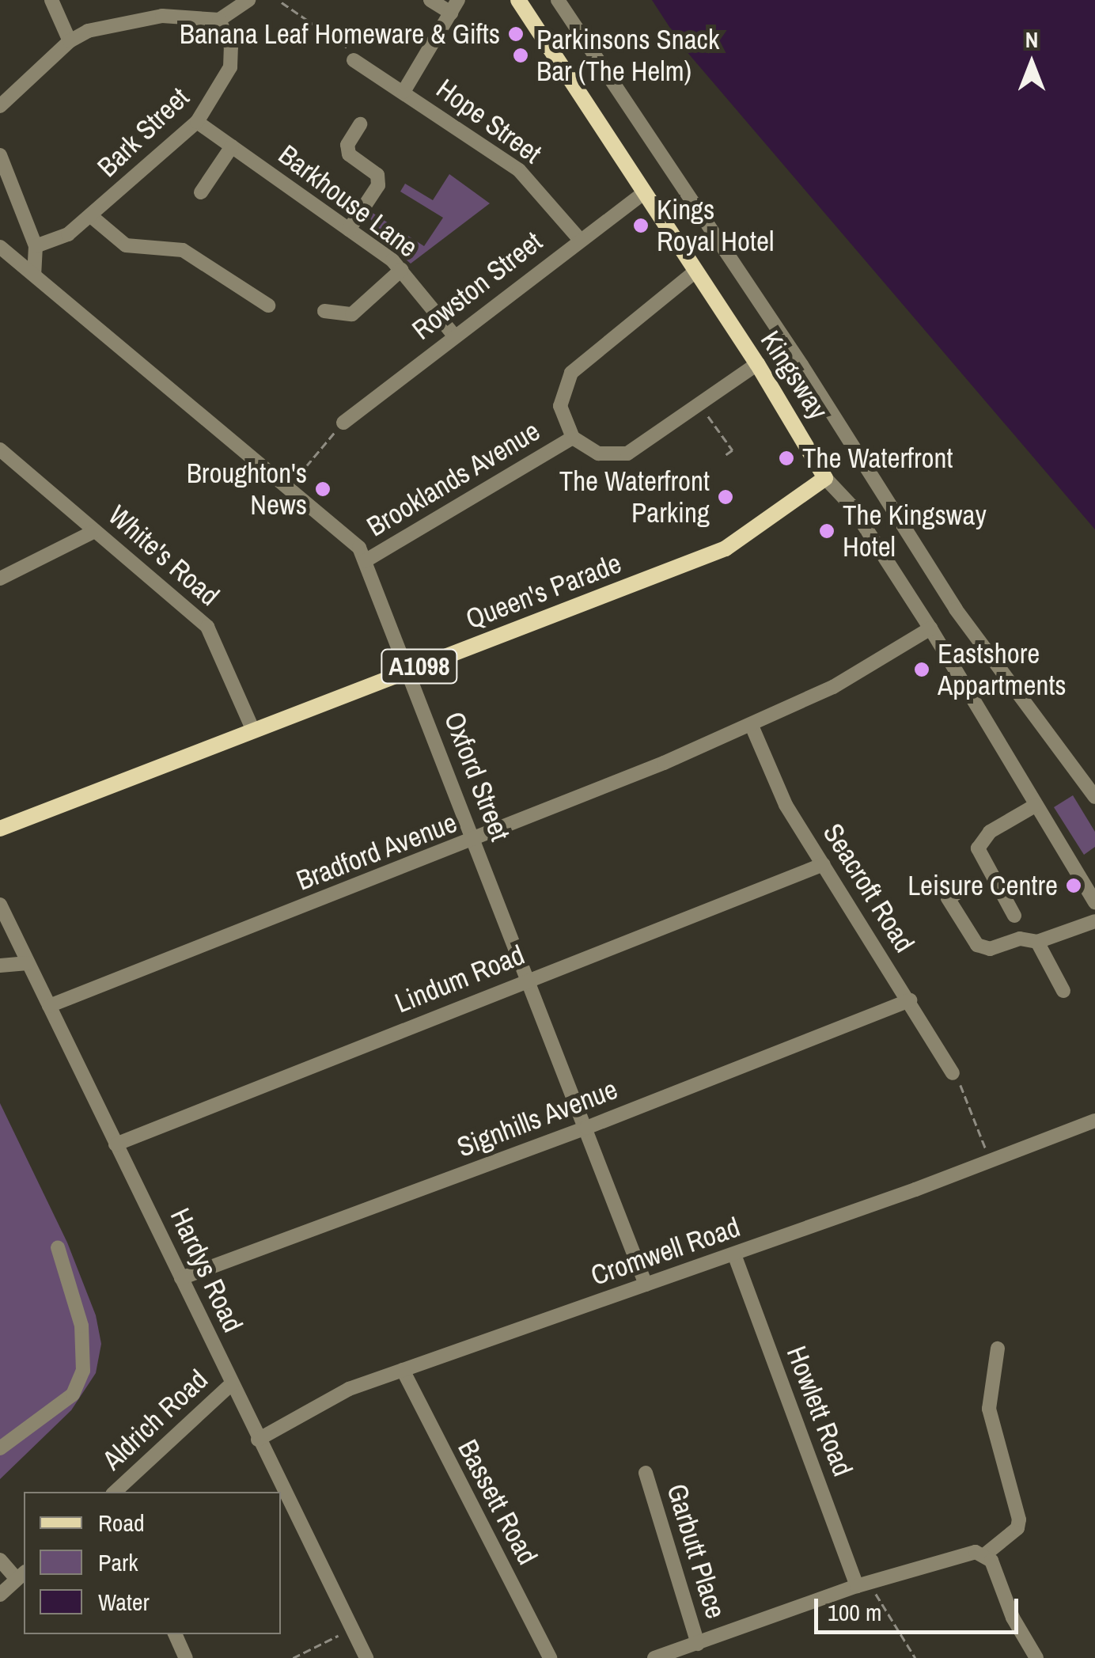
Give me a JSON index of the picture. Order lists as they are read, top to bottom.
{
  "streets": {
    "main road": ["Kingsway", "Queen's Parade", "A1098"],
    "street": [
      "Hope Street",
      "Bark Street",
      "Barkhouse Lane",
      "Rowston Street",
      "Brooklands Avenue",
      "White's Road",
      "Oxford Street",
      "Bradford Avenue",
      "Seacroft Road",
      "Lindum Road",
      "Signhills Avenue",
      "Cromwell Road",
      "Hardys Road",
      "Howlett Road",
      "Aldrich Road",
      "Bassett Road",
      "Garbutt Place"
    ]
  },
  "crossings": [
    ["Hope Street", "Rowston Street"],
    ["Bark Street", "Barkhouse Lane"],
    ["Barkhouse Lane", "Rowston Street"],
    ["Rowston Street", "Kingsway"],
    ["Kingsway", "Brooklands Avenue"],
    ["Kingsway", "Queen's Parade"],
    ["Kingsway", "Bradford Avenue"],
    ["Brooklands Avenue", "Oxford Street"],
    ["White's Road", "Queen's Parade"],
    ["Queen's Parade", "Oxford Street"],
    ["Oxford Street", "Bradford Avenue"],
    ["Oxford Street", "Lindum Road"],
    ["Oxford Street", "Signhills Avenue"],
    ["Oxford Street", "Cromwell Road"],
    ["Bradford Avenue", "Seacroft Road"],
    ["Bradford Avenue", "Hardys Road"],
    ["Seacroft Road", "Lindum Road"],
    ["Seacroft Road", "Signhills Avenue"],
    ["Lindum Road", "Hardys Road"],
    ["Signhills Avenue", "Hardys Road"],
    ["Cromwell Road", "Hardys Road"],
    ["Cromwell Road", "Howlett Road"],
    ["Cromwell Road", "Bassett Road"],
    ["Hardys Road", "Aldrich Road"]
  ],
  "places": [
    "Banana Leaf Homeware & Gifts",
    "Parkinsons Snack Bar (The Helm)",
    "Kings Royal Hotel",
    "The Waterfront",
    "Broughton's News",
    "The Waterfront Parking",
    "The Kingsway Hotel",
    "Eastshore Appartments",
    "Leisure Centre"
  ],
  "legend": ["Road", "Park", "Water"],
  "scale_bar": "100 m",
  "north": "top"
}
